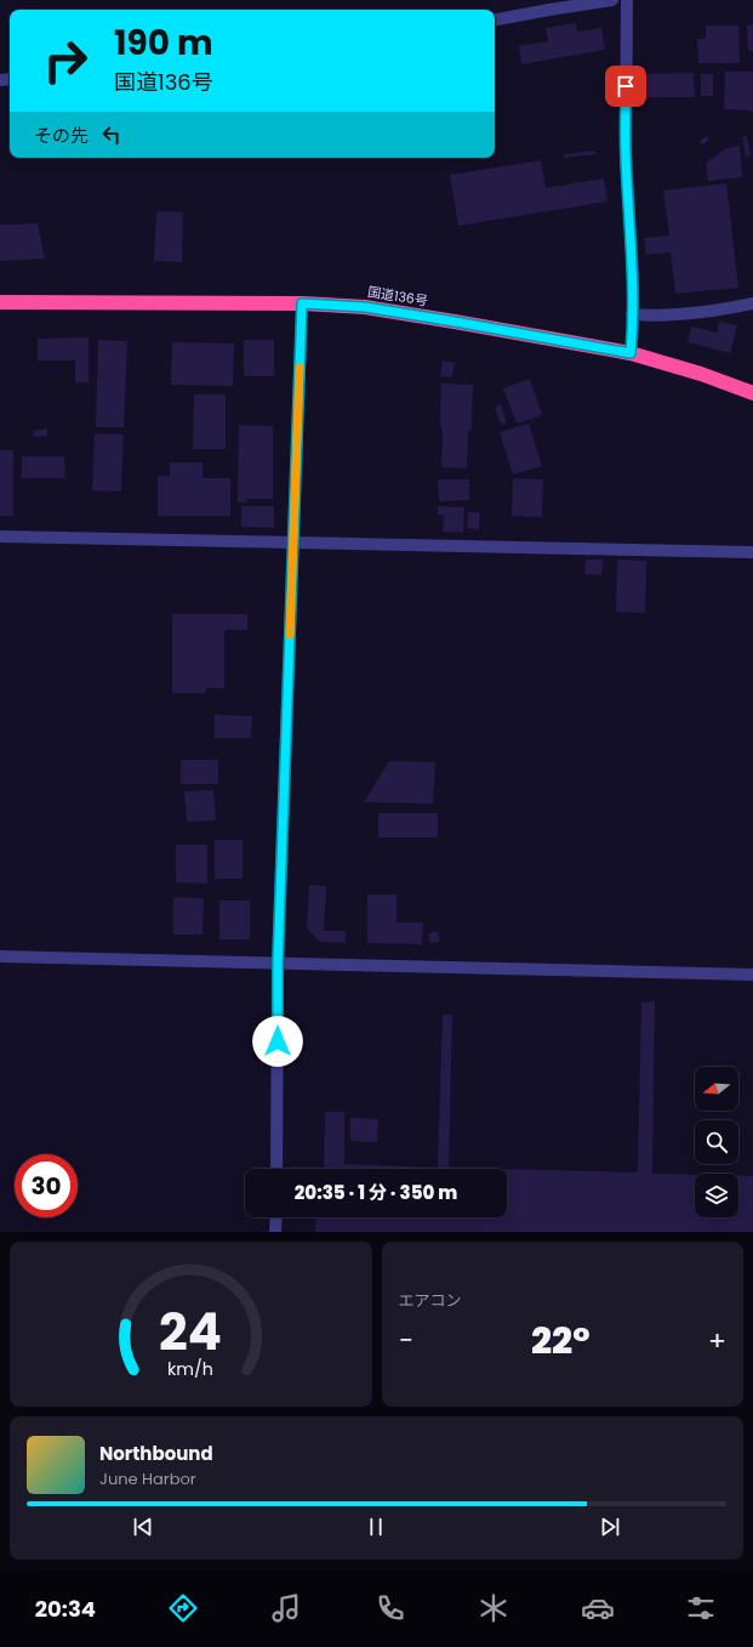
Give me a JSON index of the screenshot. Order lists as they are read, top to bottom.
{
  "streets": {
    "highway": ["国道136号"]
  },
  "north": "left",
  "page": {
    "turn": ["190 m", "国道136号"],
    "then": "その先",
    "limit": "30",
    "trip": "20:35 · 1 分 · 350 m",
    "tile": "エアコン",
    "heat": ["−", "22°", "+"],
    "song": ["Northbound", "June Harbor"],
    "tabs": "20:34",
    "gauge": ["24", "km/h"]
  }
}
